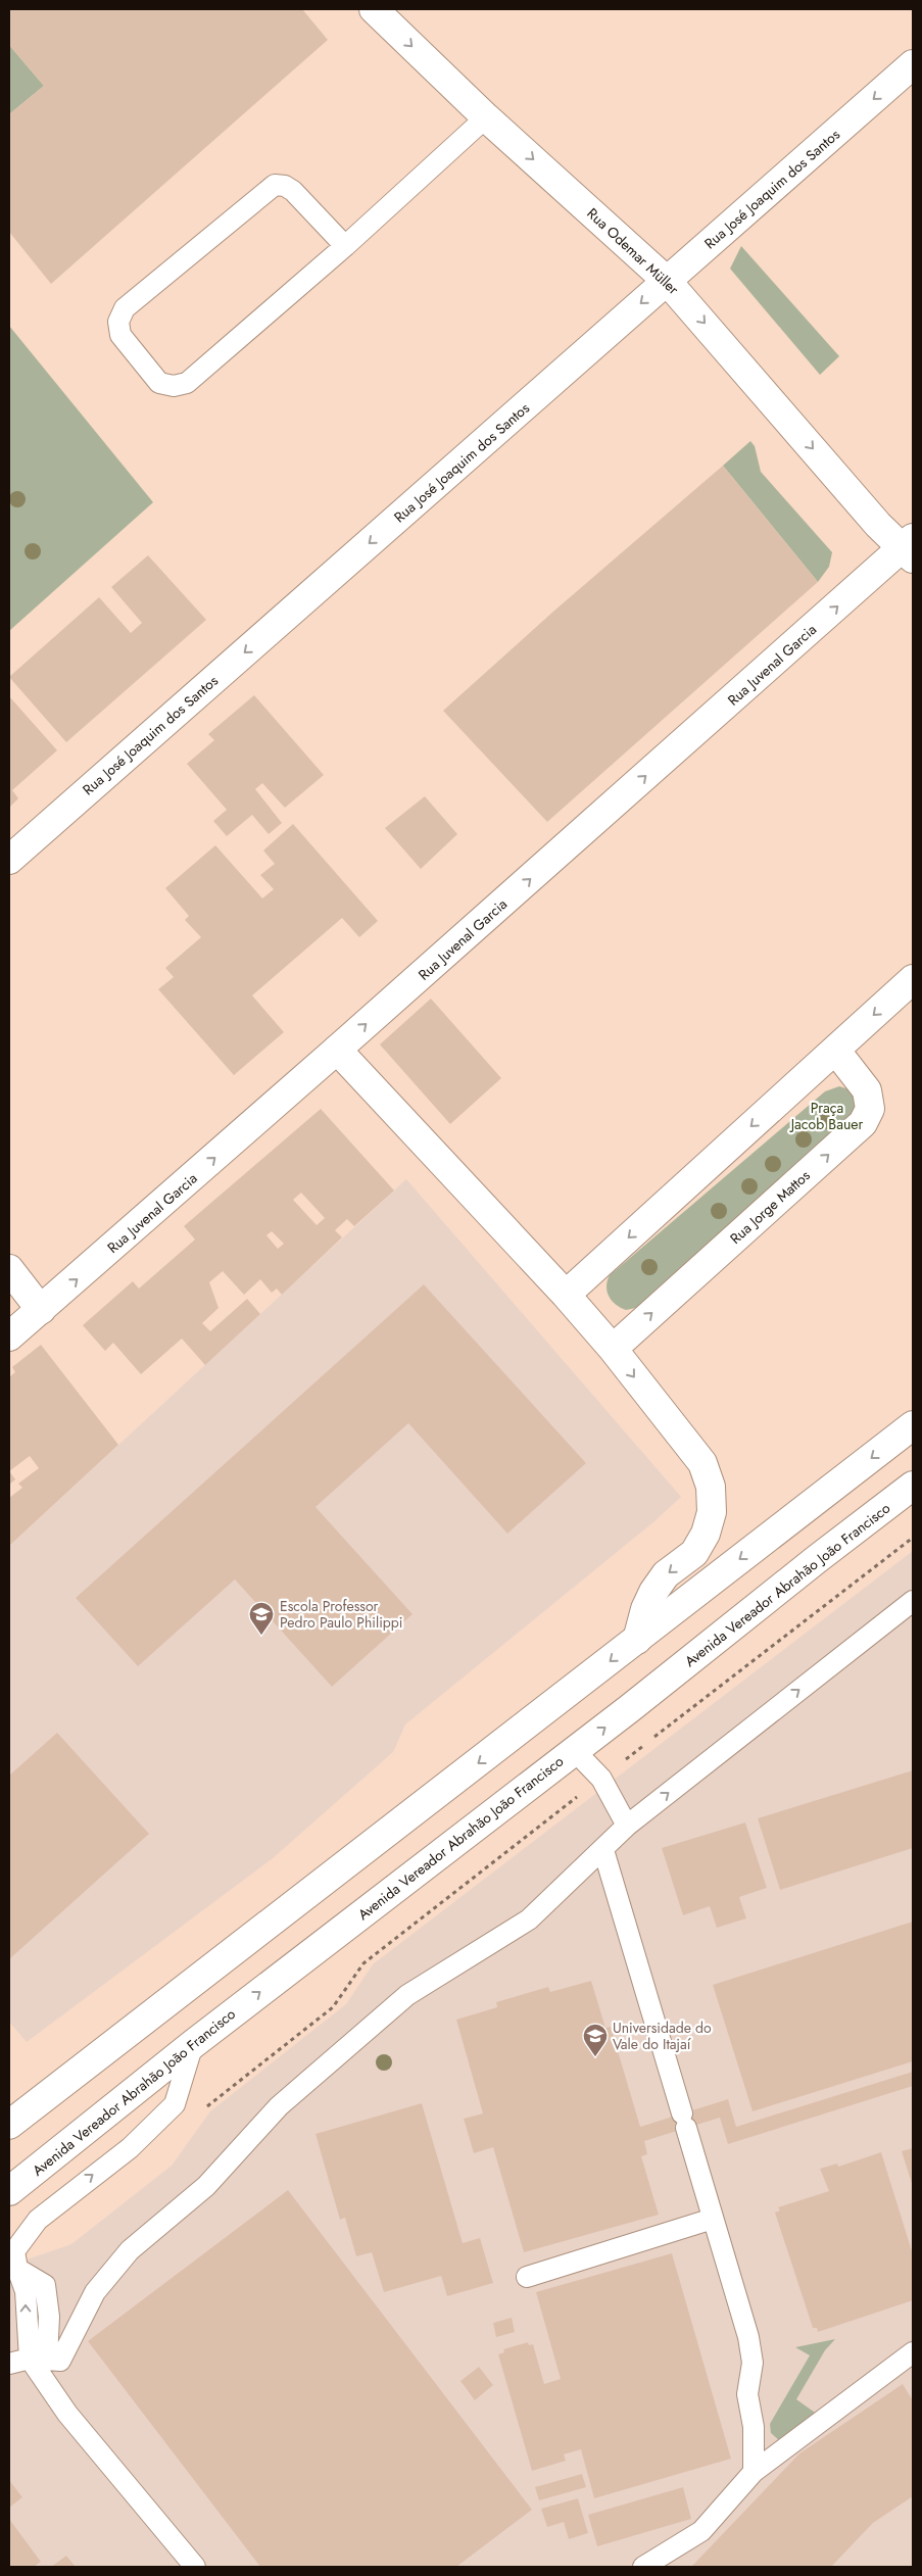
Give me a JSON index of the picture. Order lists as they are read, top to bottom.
{
  "streets": {
    "main road": [
      "Rua José Joaquim dos Santos",
      "Rua Odemar Müller",
      "Rua Juvenal Garcia",
      "Rua Jorge Mattos",
      "Avenida Vereador Abrahão João Francisco"
    ]
  },
  "crossings": [
    ["Rua José Joaquim dos Santos", "Rua Odemar Müller"],
    ["Rua Odemar Müller", "Rua Juvenal Garcia"]
  ],
  "one_way": ["Rua José Joaquim dos Santos", "Rua Odemar Müller", "Rua Juvenal Garcia"],
  "parks": ["Praça Jacob Bauer"],
  "places": {
    "school or university": ["Escola Professor Pedro Paulo Philippi", "Universidade do Vale do Itajaí"]
  }
}
